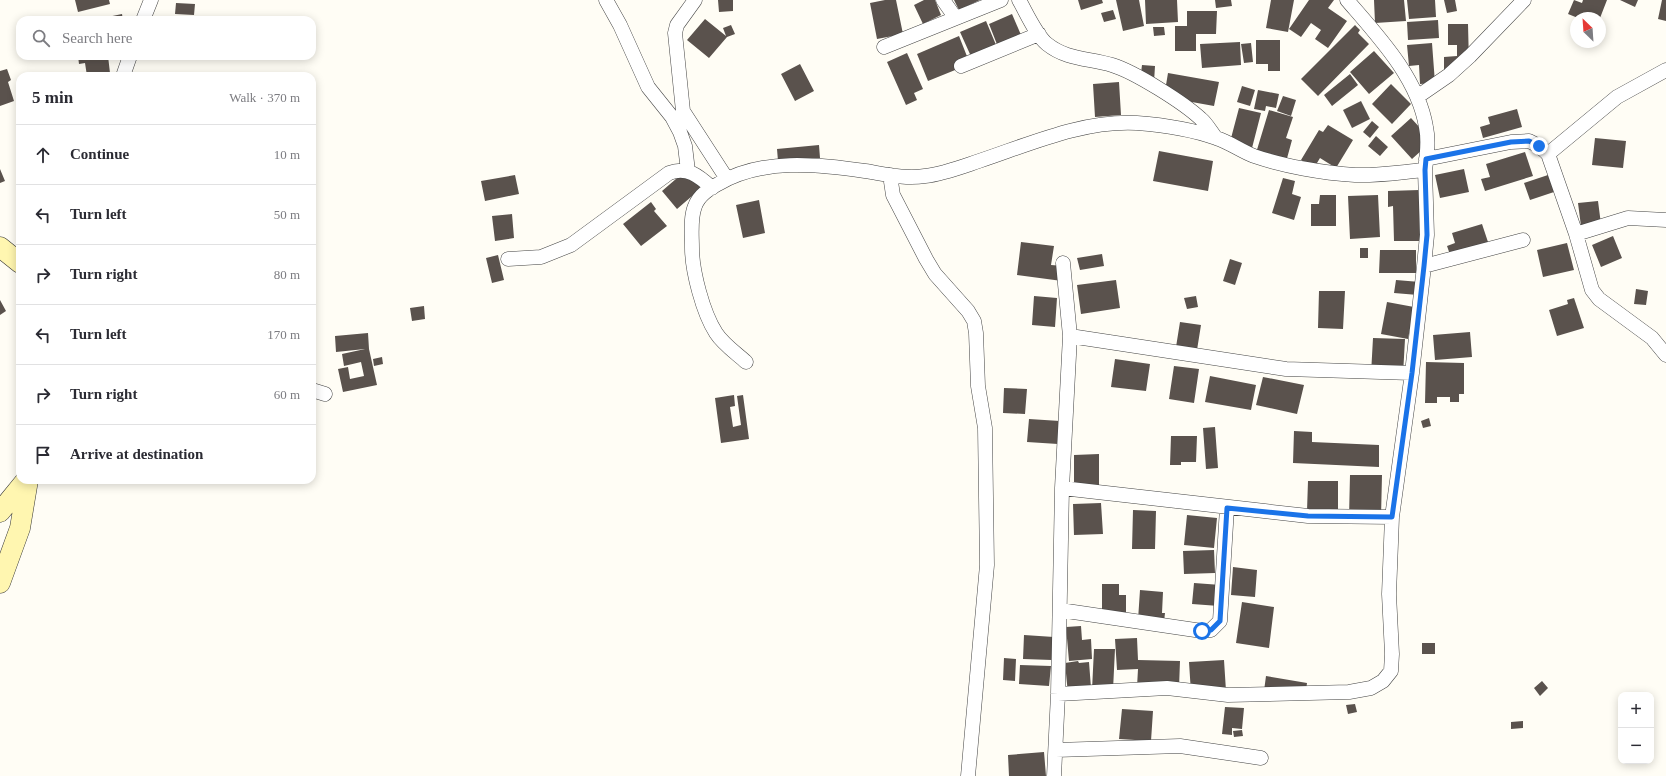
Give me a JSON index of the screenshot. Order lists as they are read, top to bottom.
{
  "north": "top left",
  "page": {
    "search": "Search here",
    "heading": ["5 min", "Walk · 370 m"],
    "list": [
      ["Continue", "10 m"],
      ["Turn left", "50 m"],
      ["Turn right", "80 m"],
      ["Turn left", "170 m"],
      ["Turn right", "60 m"],
      "Arrive at destination"
    ],
    "map_buttons": ["+", "−"]
  }
}
